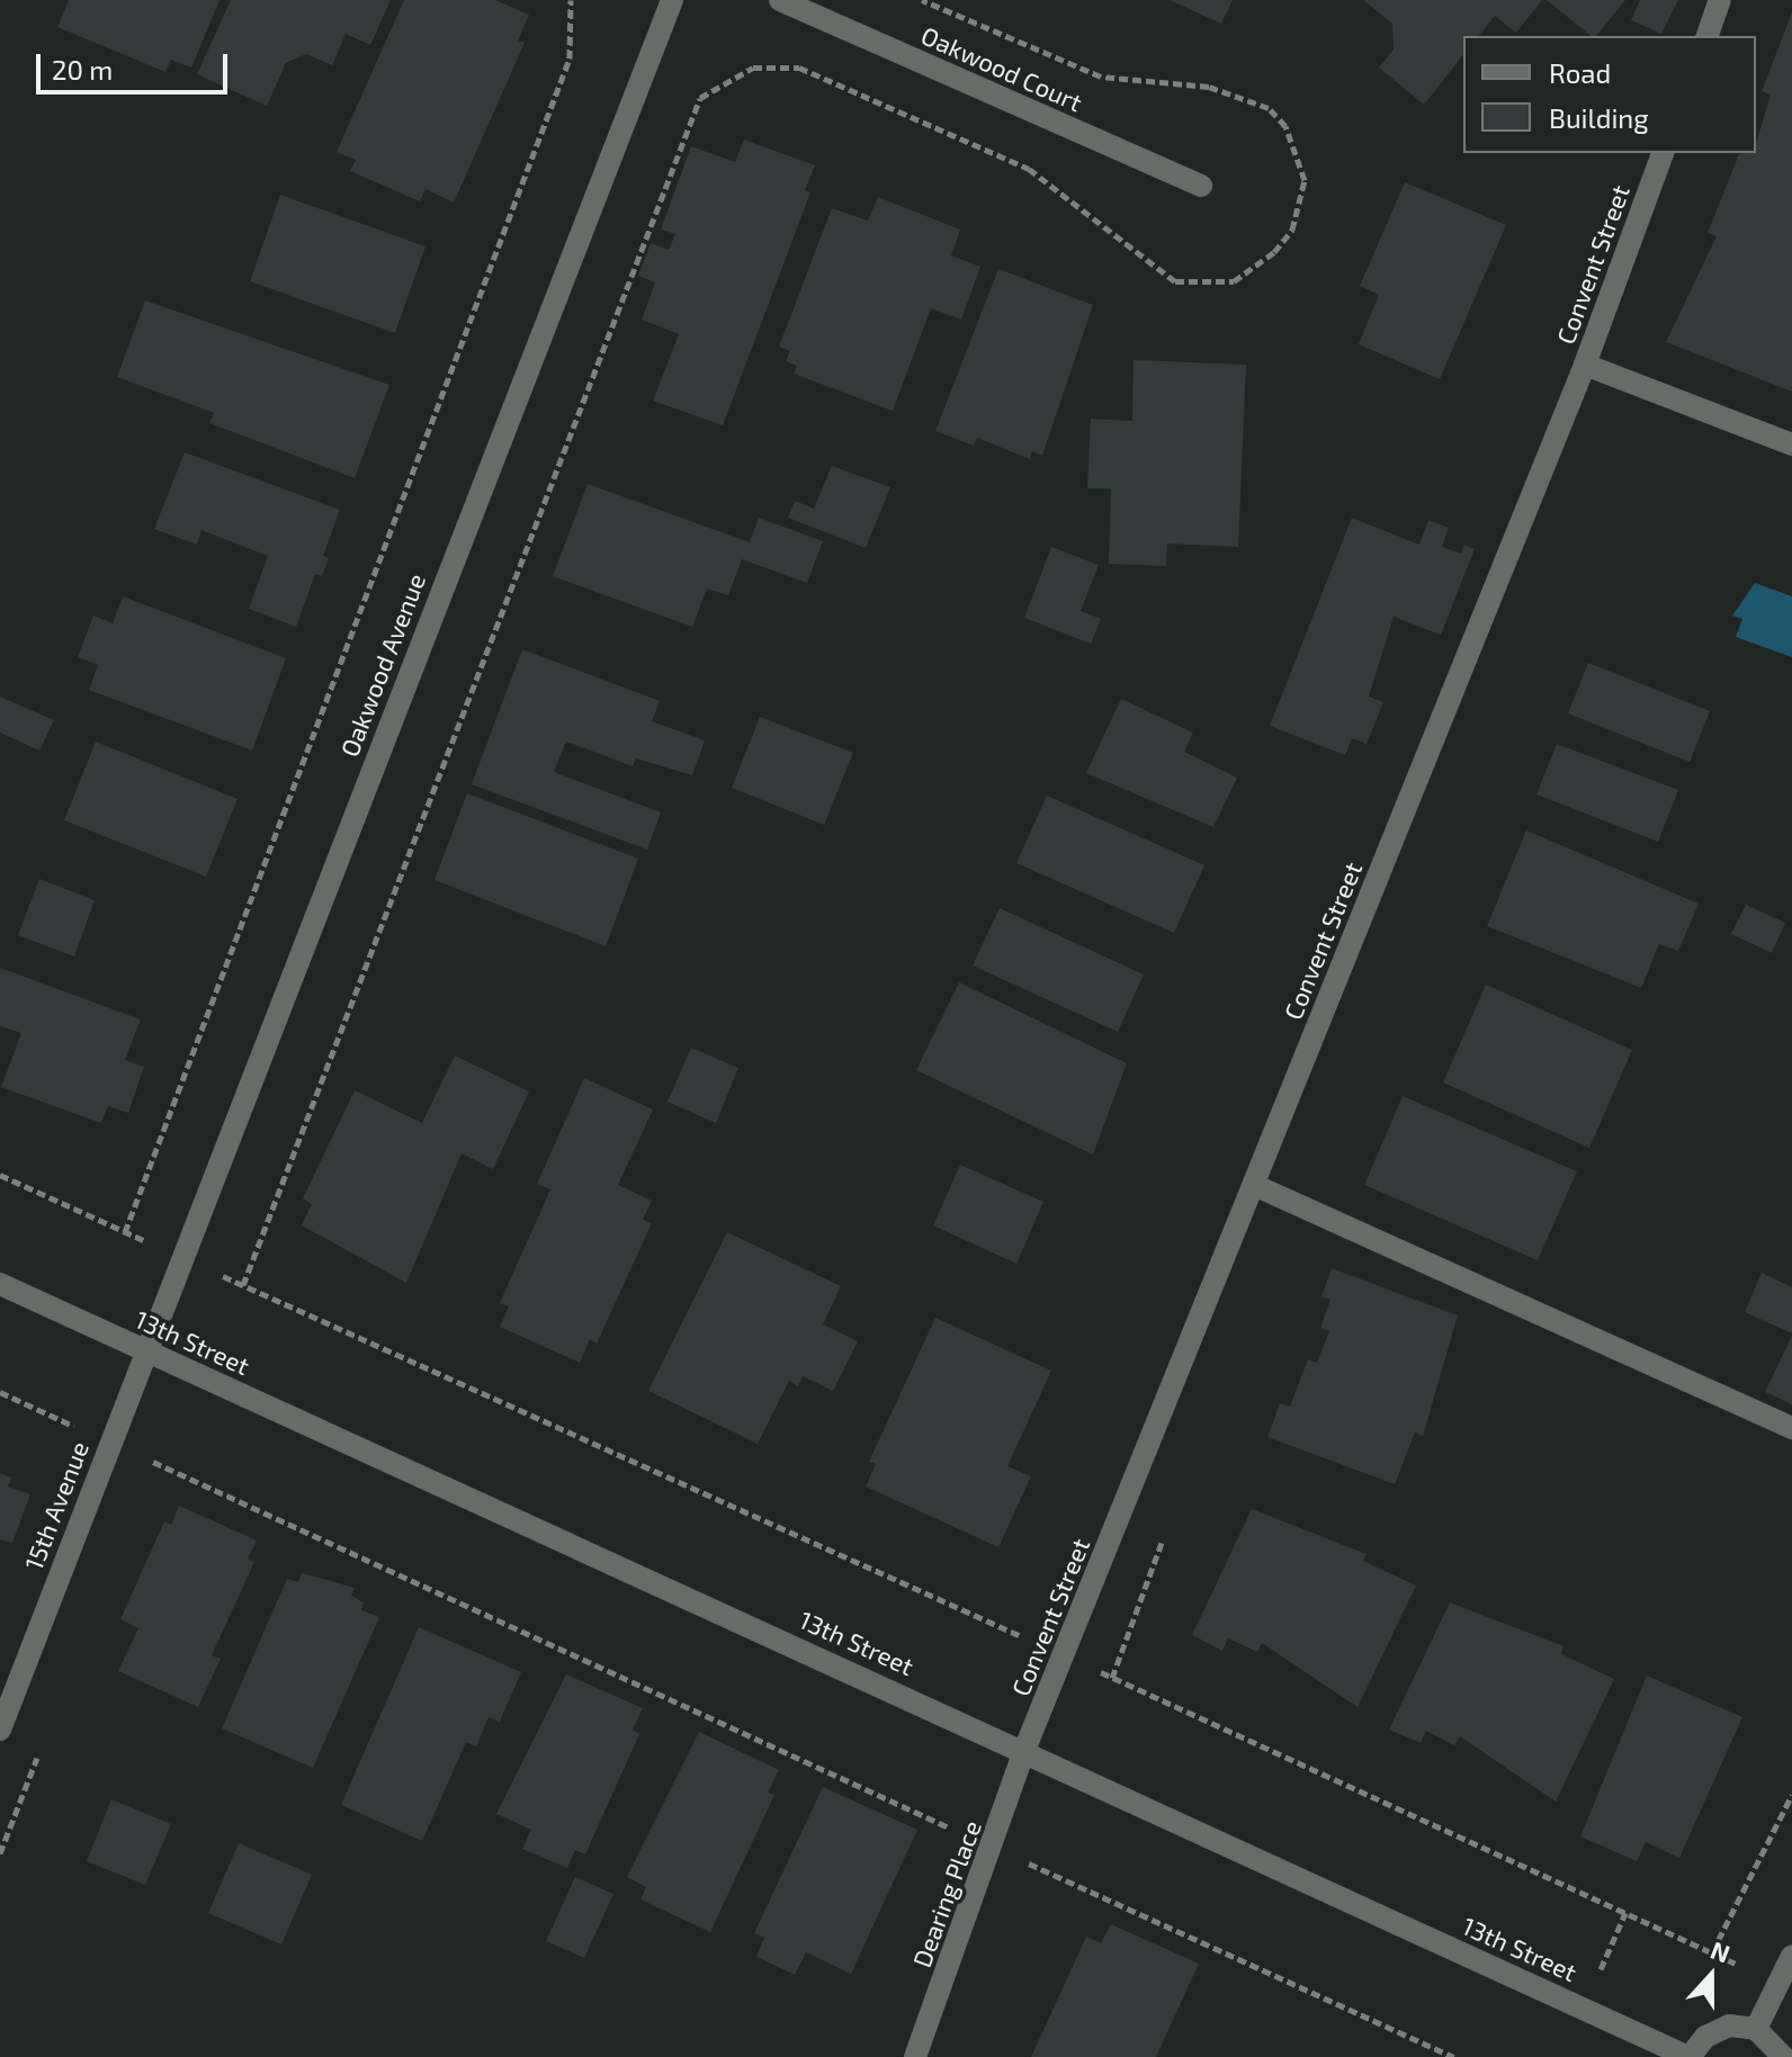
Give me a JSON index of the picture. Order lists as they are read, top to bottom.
{
  "streets": {
    "street": [
      "Oakwood Court",
      "Convent Street",
      "Oakwood Avenue",
      "13th Street",
      "15th Avenue",
      "Dearing Place"
    ]
  },
  "crossings": [
    ["Convent Street", "13th Street"],
    ["Convent Street", "Dearing Place"],
    ["Oakwood Avenue", "13th Street"],
    ["Oakwood Avenue", "15th Avenue"],
    ["13th Street", "15th Avenue"],
    ["13th Street", "Dearing Place"]
  ],
  "legend": ["Road", "Building"],
  "scale_bar": "20 m",
  "north": "top"
}
